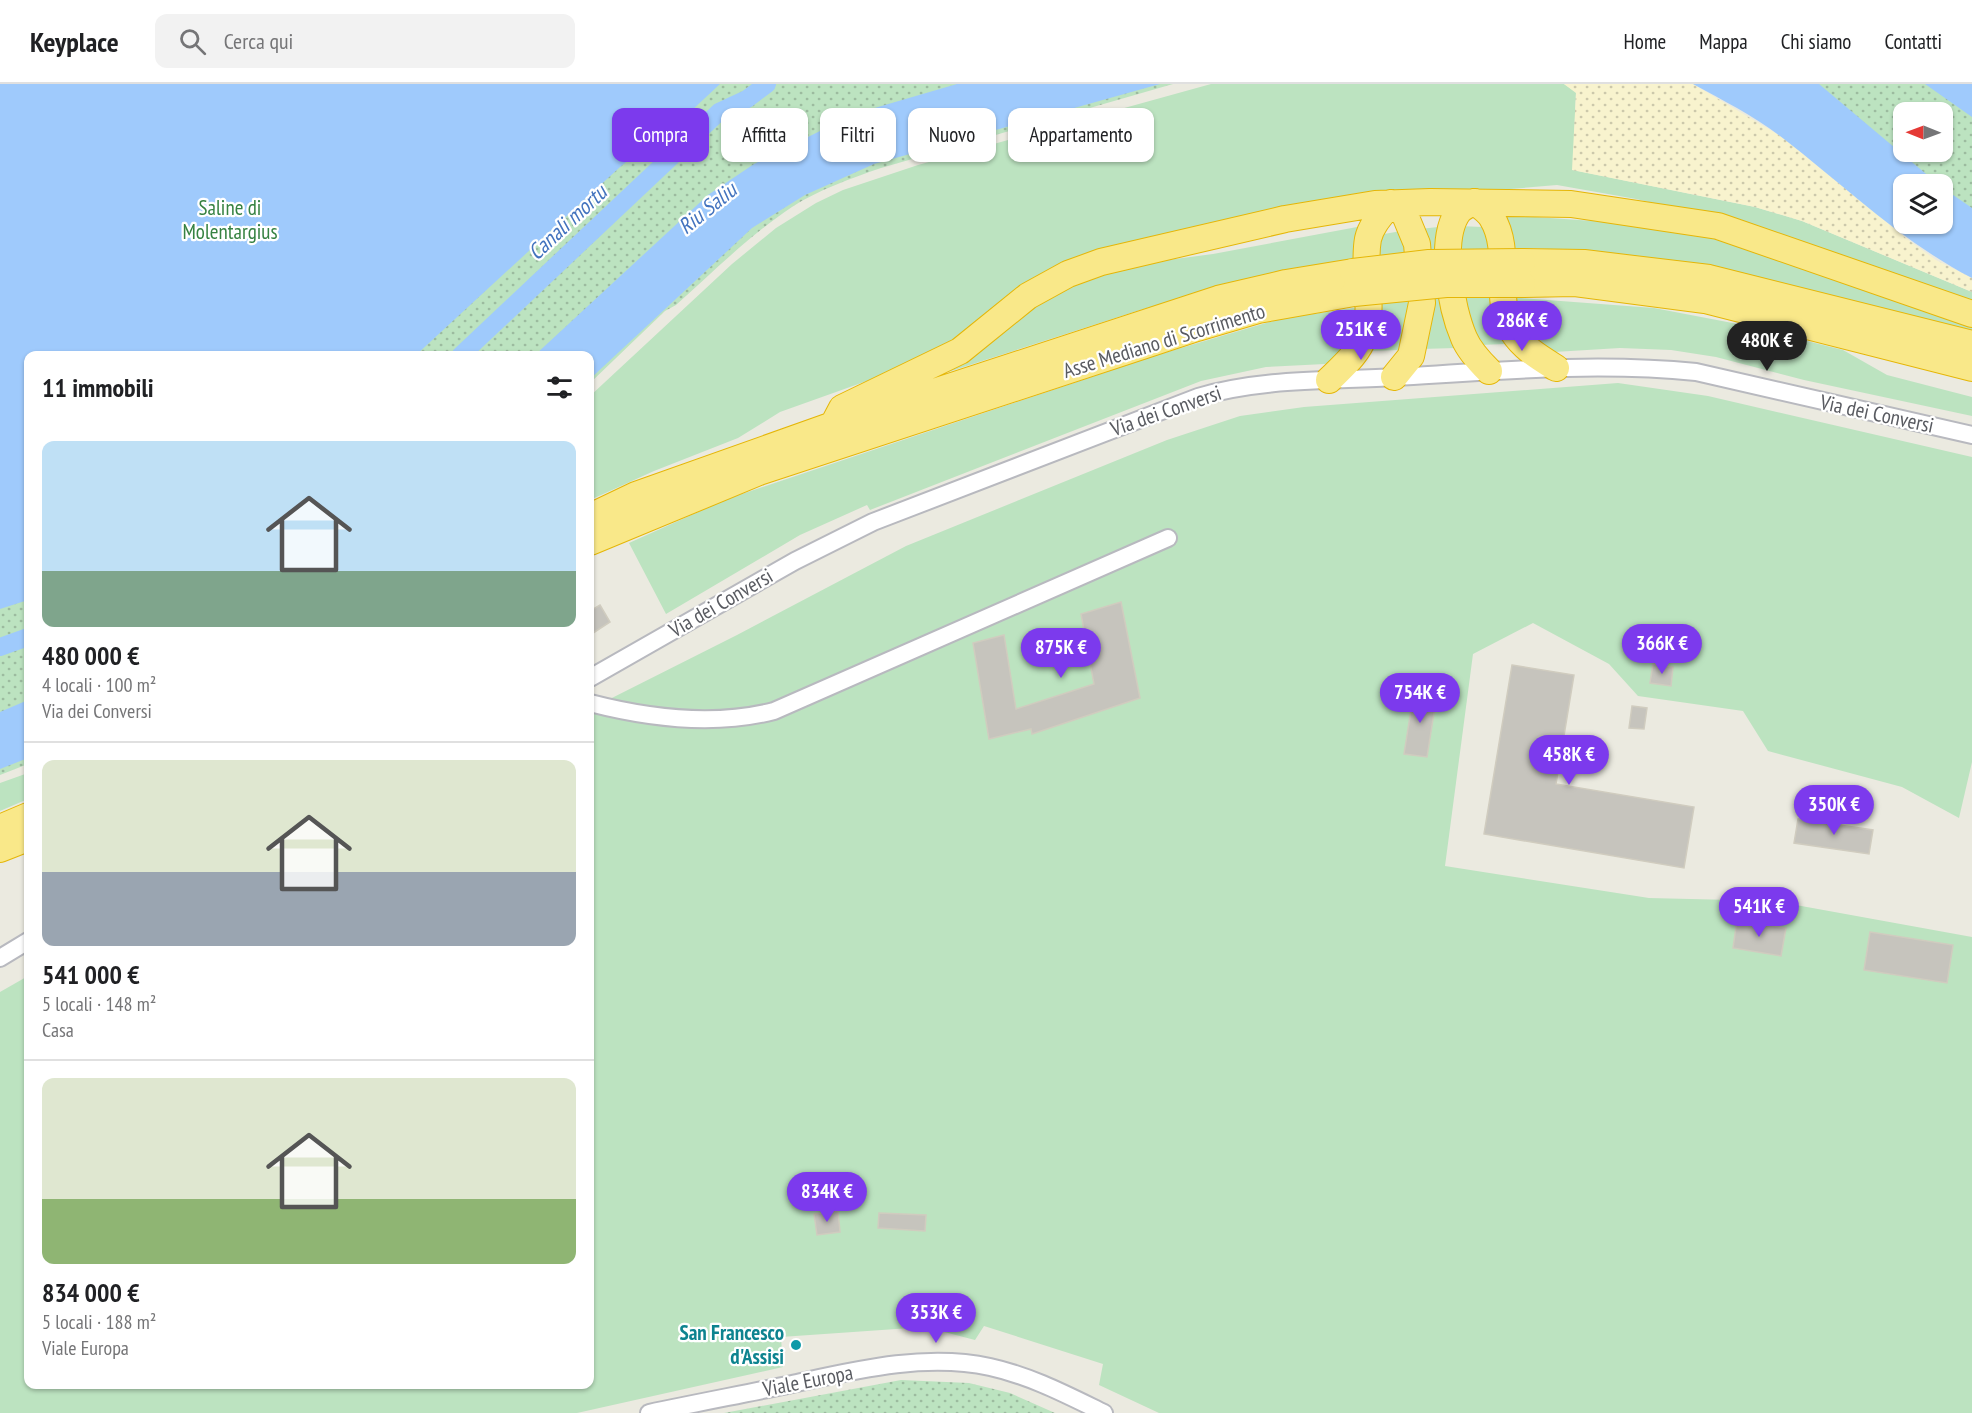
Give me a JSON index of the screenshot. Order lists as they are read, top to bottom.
{
  "streets": {
    "highway": ["Asse Mediano di Scorrimento"],
    "street": ["Via dei Conversi", "Viale Europa"]
  },
  "water": ["Riu Saliu", "Canali mortu"],
  "parks": ["Saline di Molentargius"],
  "places": ["San Francesco d'Assisi"],
  "north": "left",
  "page": {
    "header": "Keyplace",
    "search": "Cerca qui",
    "nav": [
      "Home",
      "Mappa",
      "Chi siamo",
      "Contatti"
    ],
    "chip": [
      "Compra",
      "Affitta",
      "Filtri",
      "Nuovo",
      "Appartamento"
    ],
    "price": [
      "286K €",
      "251K €",
      "480K €",
      "366K €",
      "875K €",
      "754K €",
      "458K €",
      "350K €",
      "541K €",
      "834K €",
      "353K €"
    ],
    "heading": "11 immobili",
    "list": [
      {
        "name": "480 000 €",
        "note": "4 locali · 100 m² · Via dei Conversi"
      },
      {
        "name": "541 000 €",
        "note": "5 locali · 148 m² · Casa"
      },
      {
        "name": "834 000 €",
        "note": "5 locali · 188 m² · Viale Europa"
      }
    ]
  }
}
